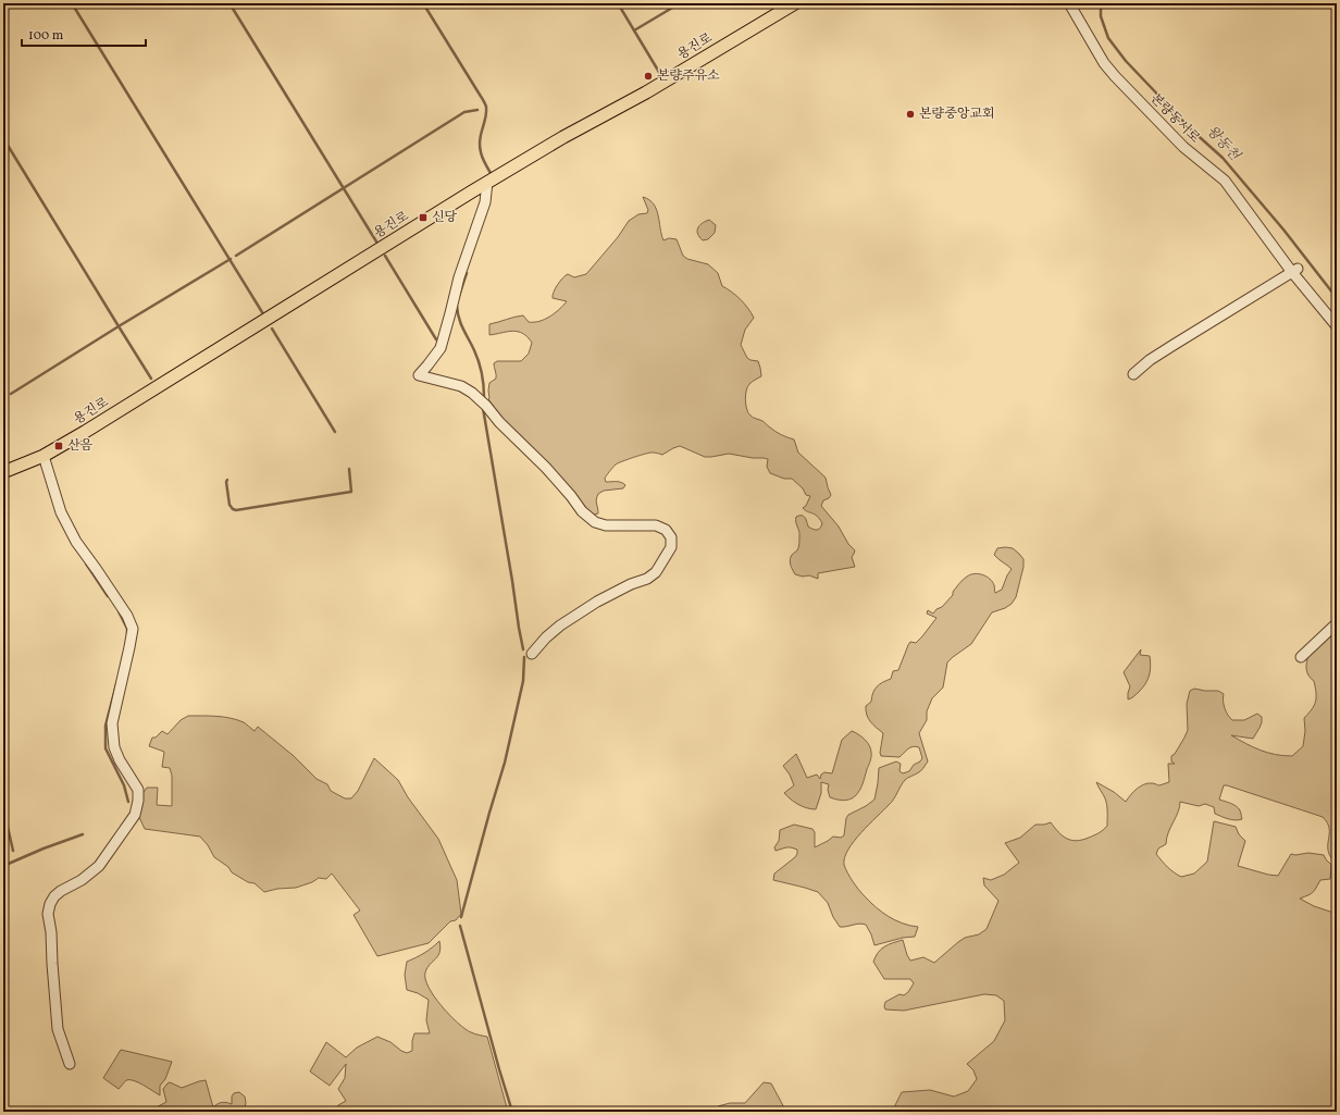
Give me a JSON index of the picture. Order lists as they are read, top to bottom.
{
  "streets": {
    "main road": ["용진로"],
    "street": ["본량동서로"]
  },
  "water": ["왕동천"],
  "places": {
    "other": ["본량주유소", "본량중앙교회"],
    "transit": ["신당", "산음"]
  },
  "scale_bar": "100 m"
}
